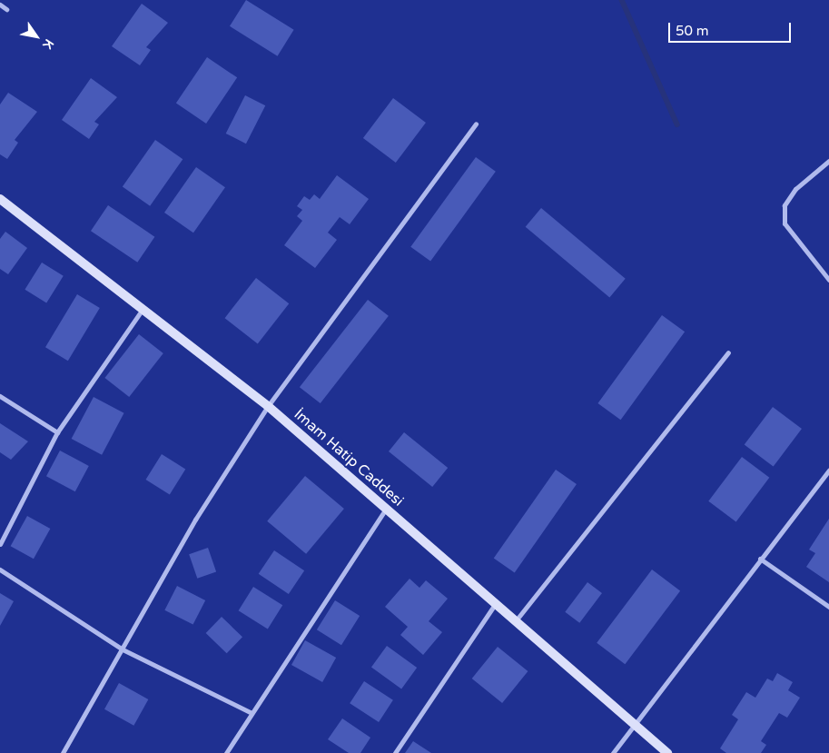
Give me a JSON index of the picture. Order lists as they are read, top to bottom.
{
  "streets": {
    "street": ["İmam Hatip Caddesi"]
  },
  "scale_bar": "50 m",
  "north": "bottom right"
}
